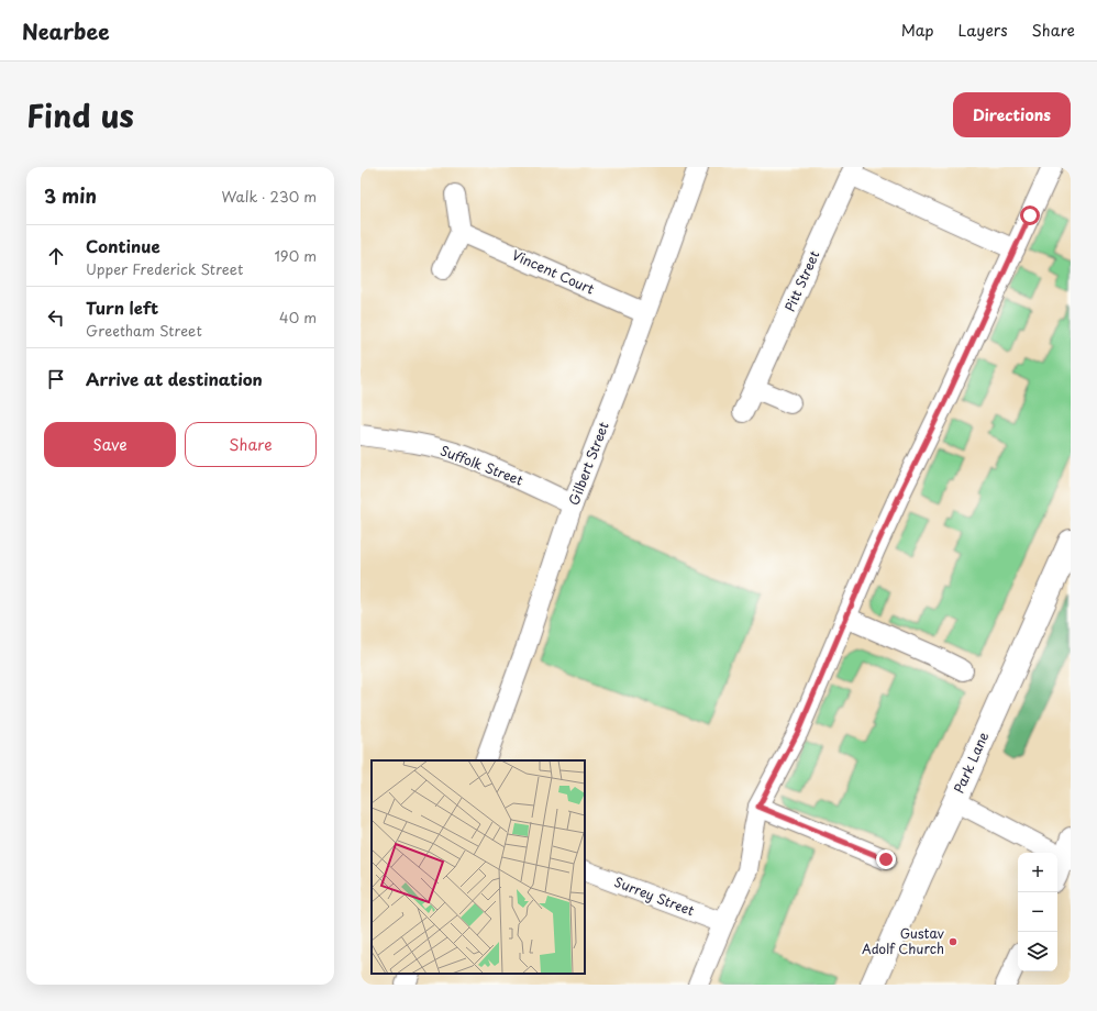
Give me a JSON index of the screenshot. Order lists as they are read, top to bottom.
{
  "streets": {
    "main road": ["Park Lane"],
    "street": [
      "Vincent Court",
      "Pitt Street",
      "Gilbert Street",
      "Suffolk Street",
      "Surrey Street"
    ]
  },
  "crossings": [
    ["Vincent Court", "Gilbert Street"],
    ["Gilbert Street", "Suffolk Street"]
  ],
  "places": ["Gustav Adolf Church"],
  "page": {
    "header": "Nearbee",
    "nav": ["Map", "Layers", "Share"],
    "title": "Find us",
    "buttons": [
      "Directions",
      ["Save", "Share"]
    ],
    "heading": ["3 min", "Walk · 230 m"],
    "list": [
      ["Continue", "Upper Frederick Street", "190 m"],
      ["Turn left", "Greetham Street", "40 m"],
      "Arrive at destination"
    ],
    "map_buttons": ["+", "−"]
  }
}
